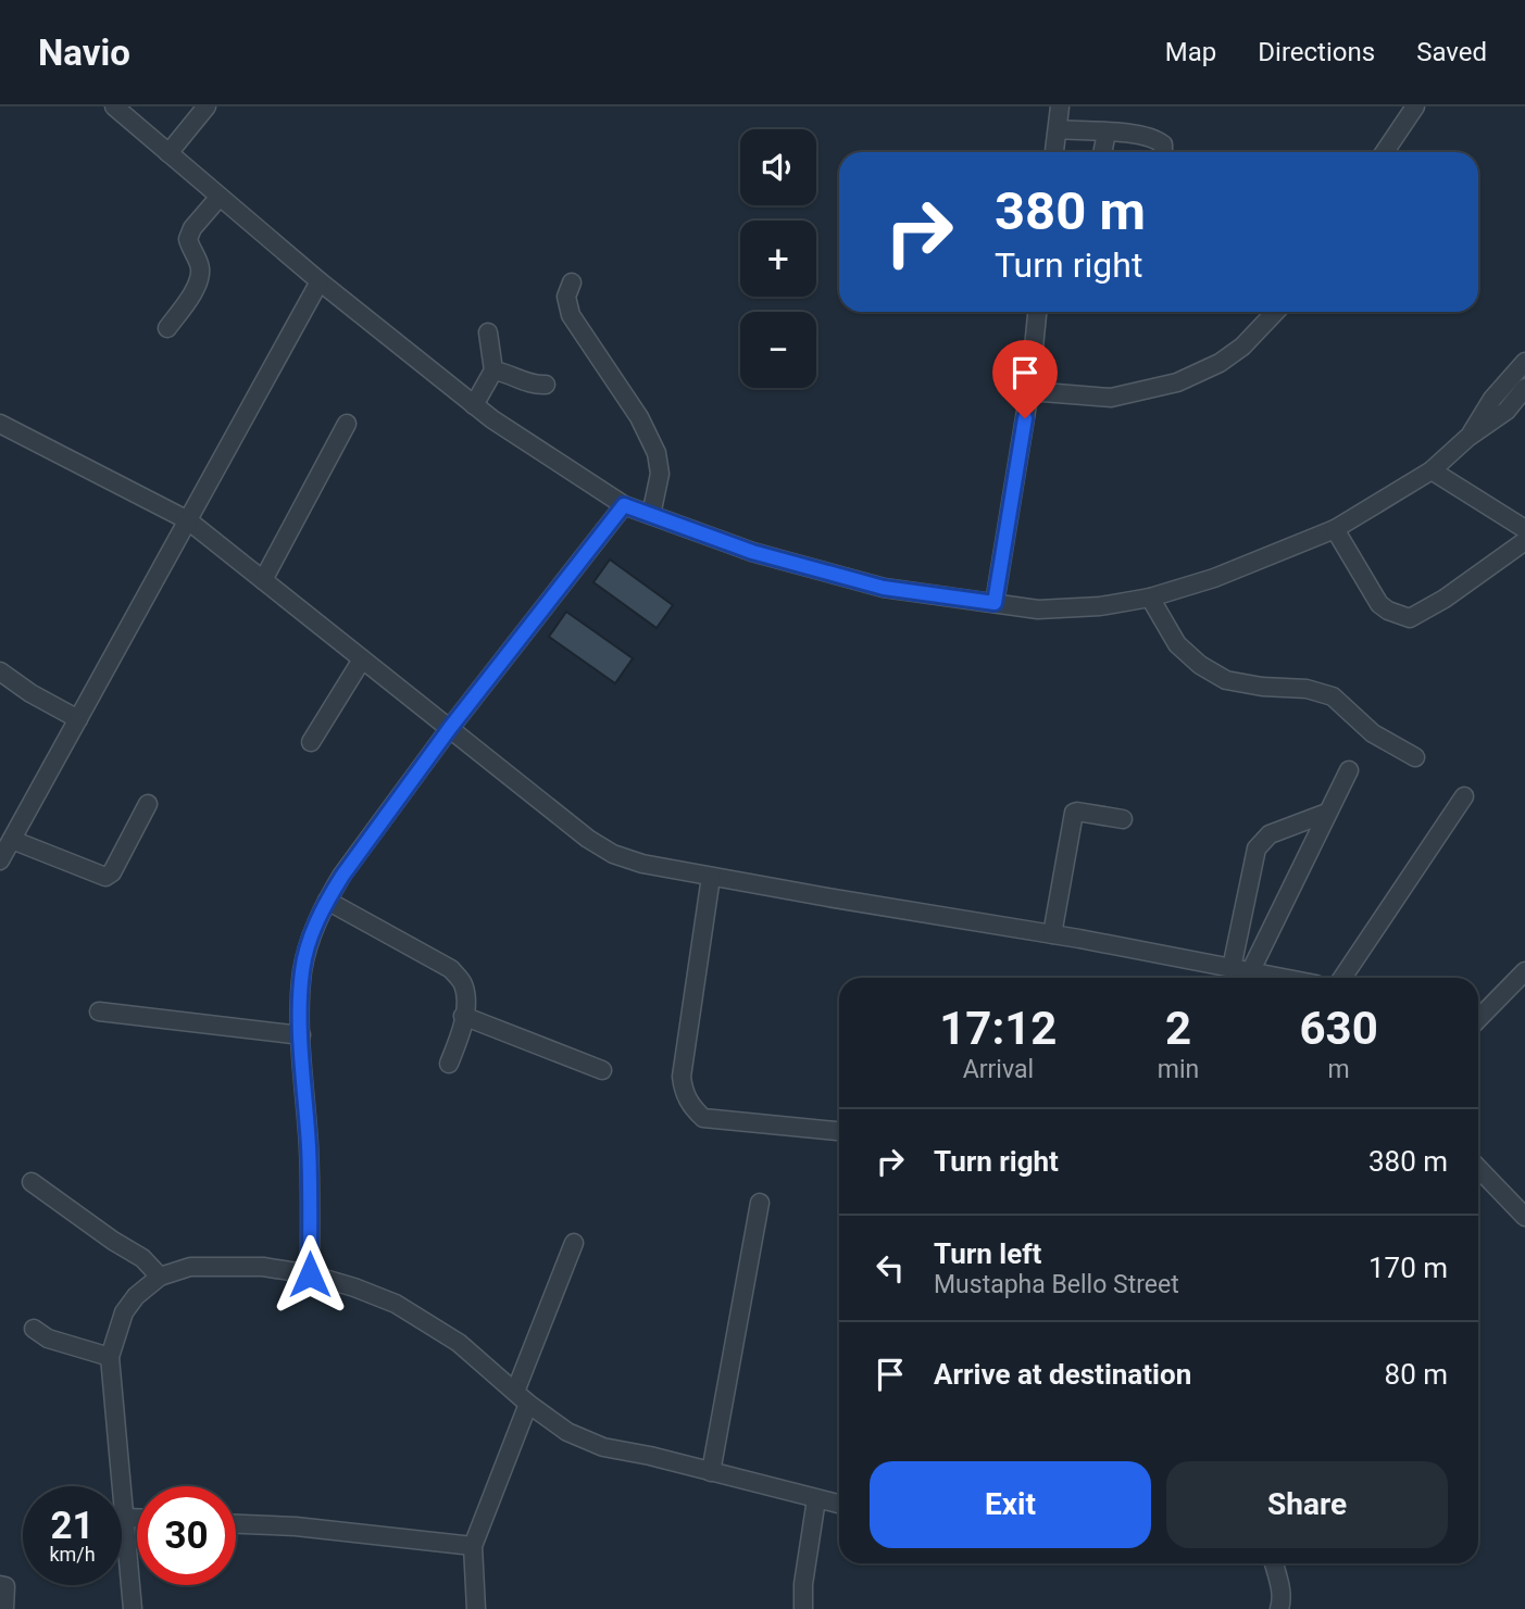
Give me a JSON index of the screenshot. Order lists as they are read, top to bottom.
{
  "page": {
    "header": "Navio",
    "nav": ["Map", "Directions", "Saved"],
    "map_buttons": ["+", "−"],
    "turn": ["380 m", "Turn right"],
    "eta": [
      "17:12",
      "Arrival",
      "2",
      "min",
      "630",
      "m"
    ],
    "list": [
      {
        "name": "Turn right",
        "value": "380 m"
      },
      {
        "name": "Turn left",
        "note": "Mustapha Bello Street",
        "value": "170 m"
      },
      {
        "name": "Arrive at destination",
        "value": "80 m"
      }
    ],
    "buttons": ["Exit", "Share"],
    "speed": "21 km/h",
    "limit": "30"
  }
}
